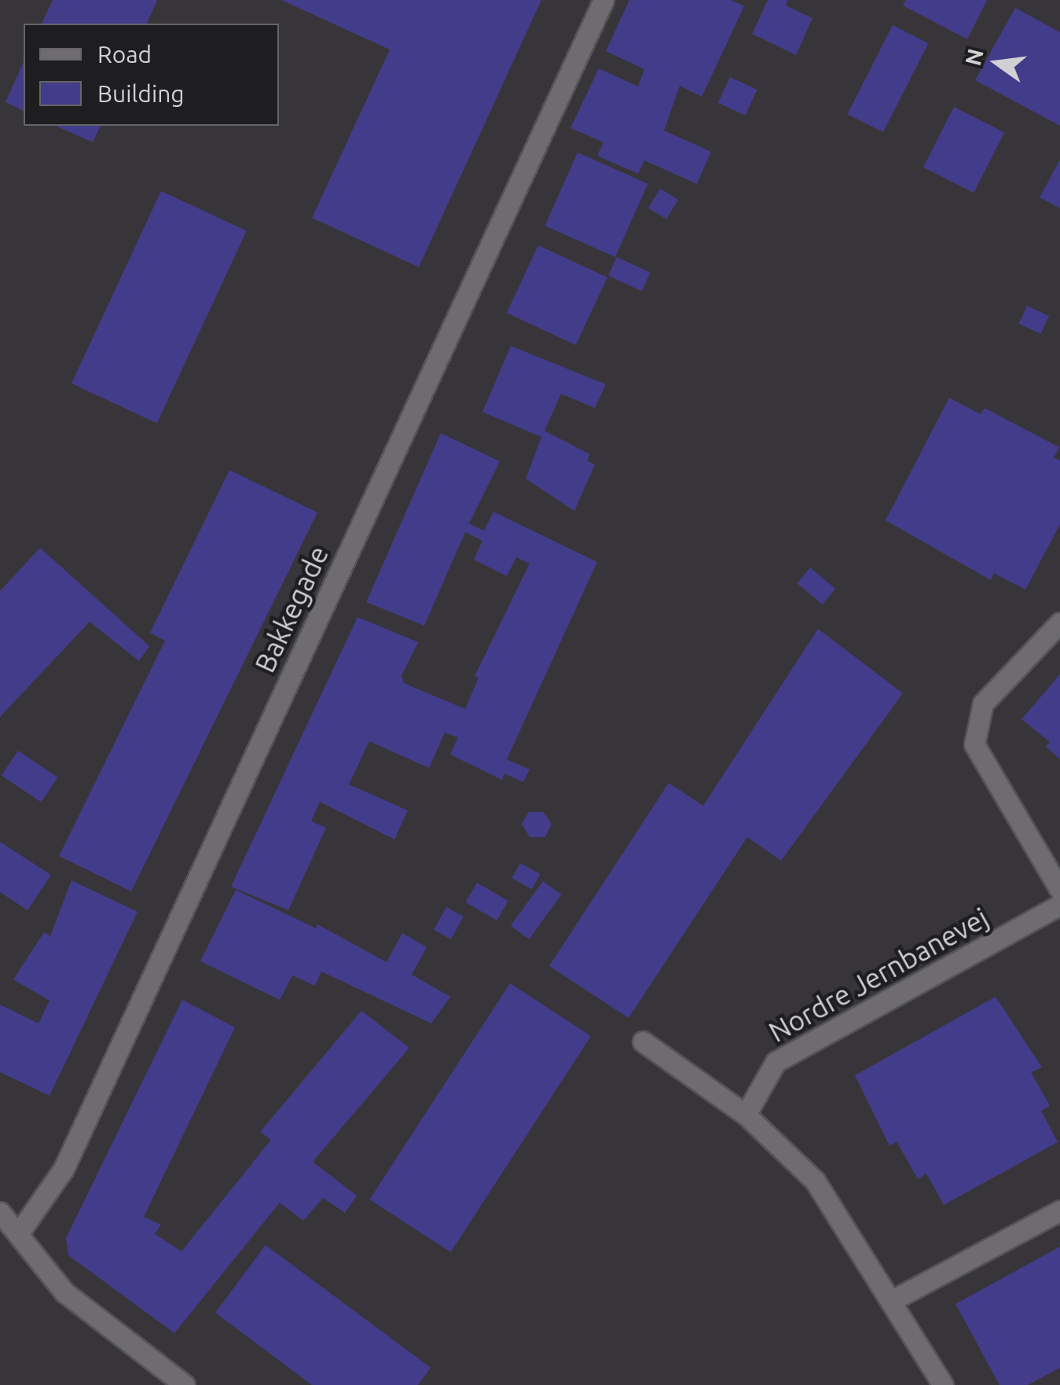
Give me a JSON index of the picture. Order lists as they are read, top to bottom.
{
  "streets": {
    "street": ["Bakkegade", "Nordre Jernbanevej"]
  },
  "legend": ["Road", "Building"],
  "north": "left"
}
